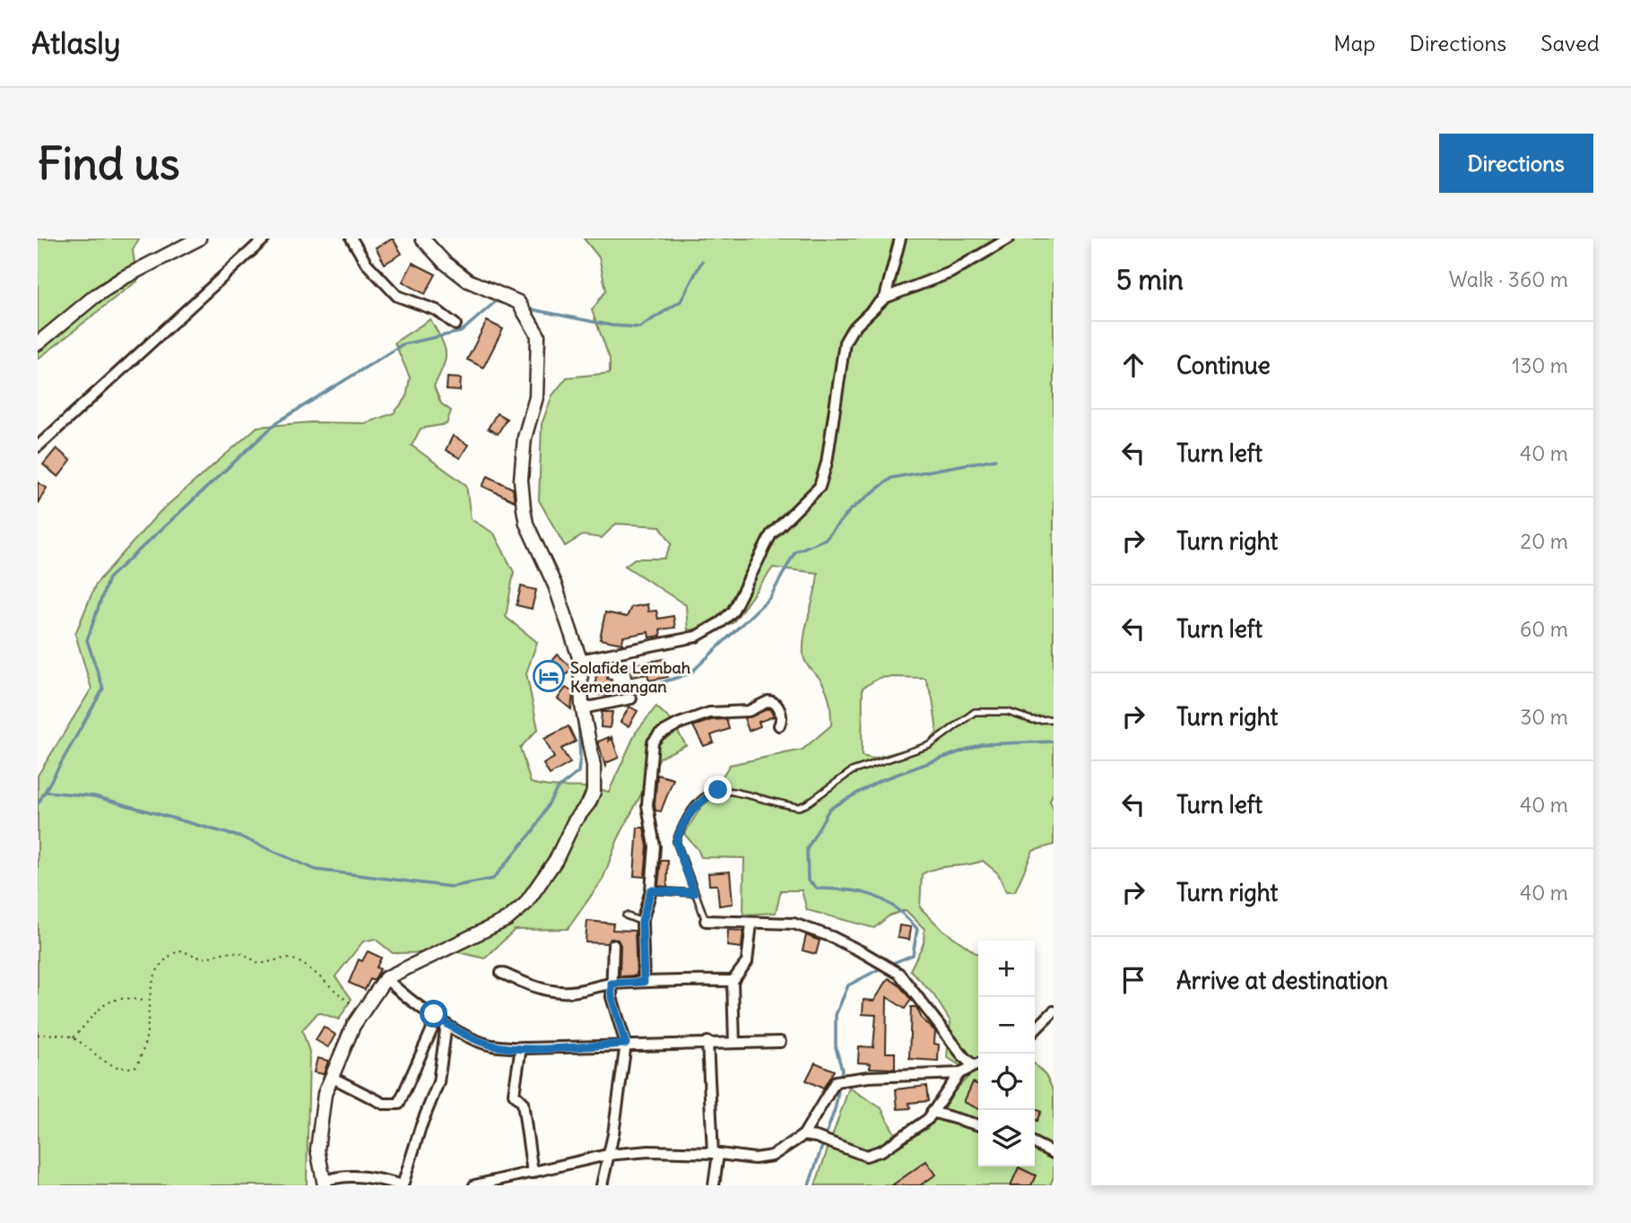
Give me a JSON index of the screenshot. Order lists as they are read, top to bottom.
{
  "places": {
    "hotel": ["Solafide Lembah Kemenangan"]
  },
  "page": {
    "header": "Atlasly",
    "nav": ["Map", "Directions", "Saved"],
    "buttons": "Directions",
    "title": "Find us",
    "heading": ["5 min", "Walk · 360 m"],
    "list": [
      ["Continue", "130 m"],
      ["Turn left", "40 m"],
      ["Turn right", "20 m"],
      ["Turn left", "60 m"],
      ["Turn right", "30 m"],
      ["Turn left", "40 m"],
      ["Turn right", "40 m"],
      "Arrive at destination"
    ],
    "map_buttons": ["+", "−"]
  }
}
